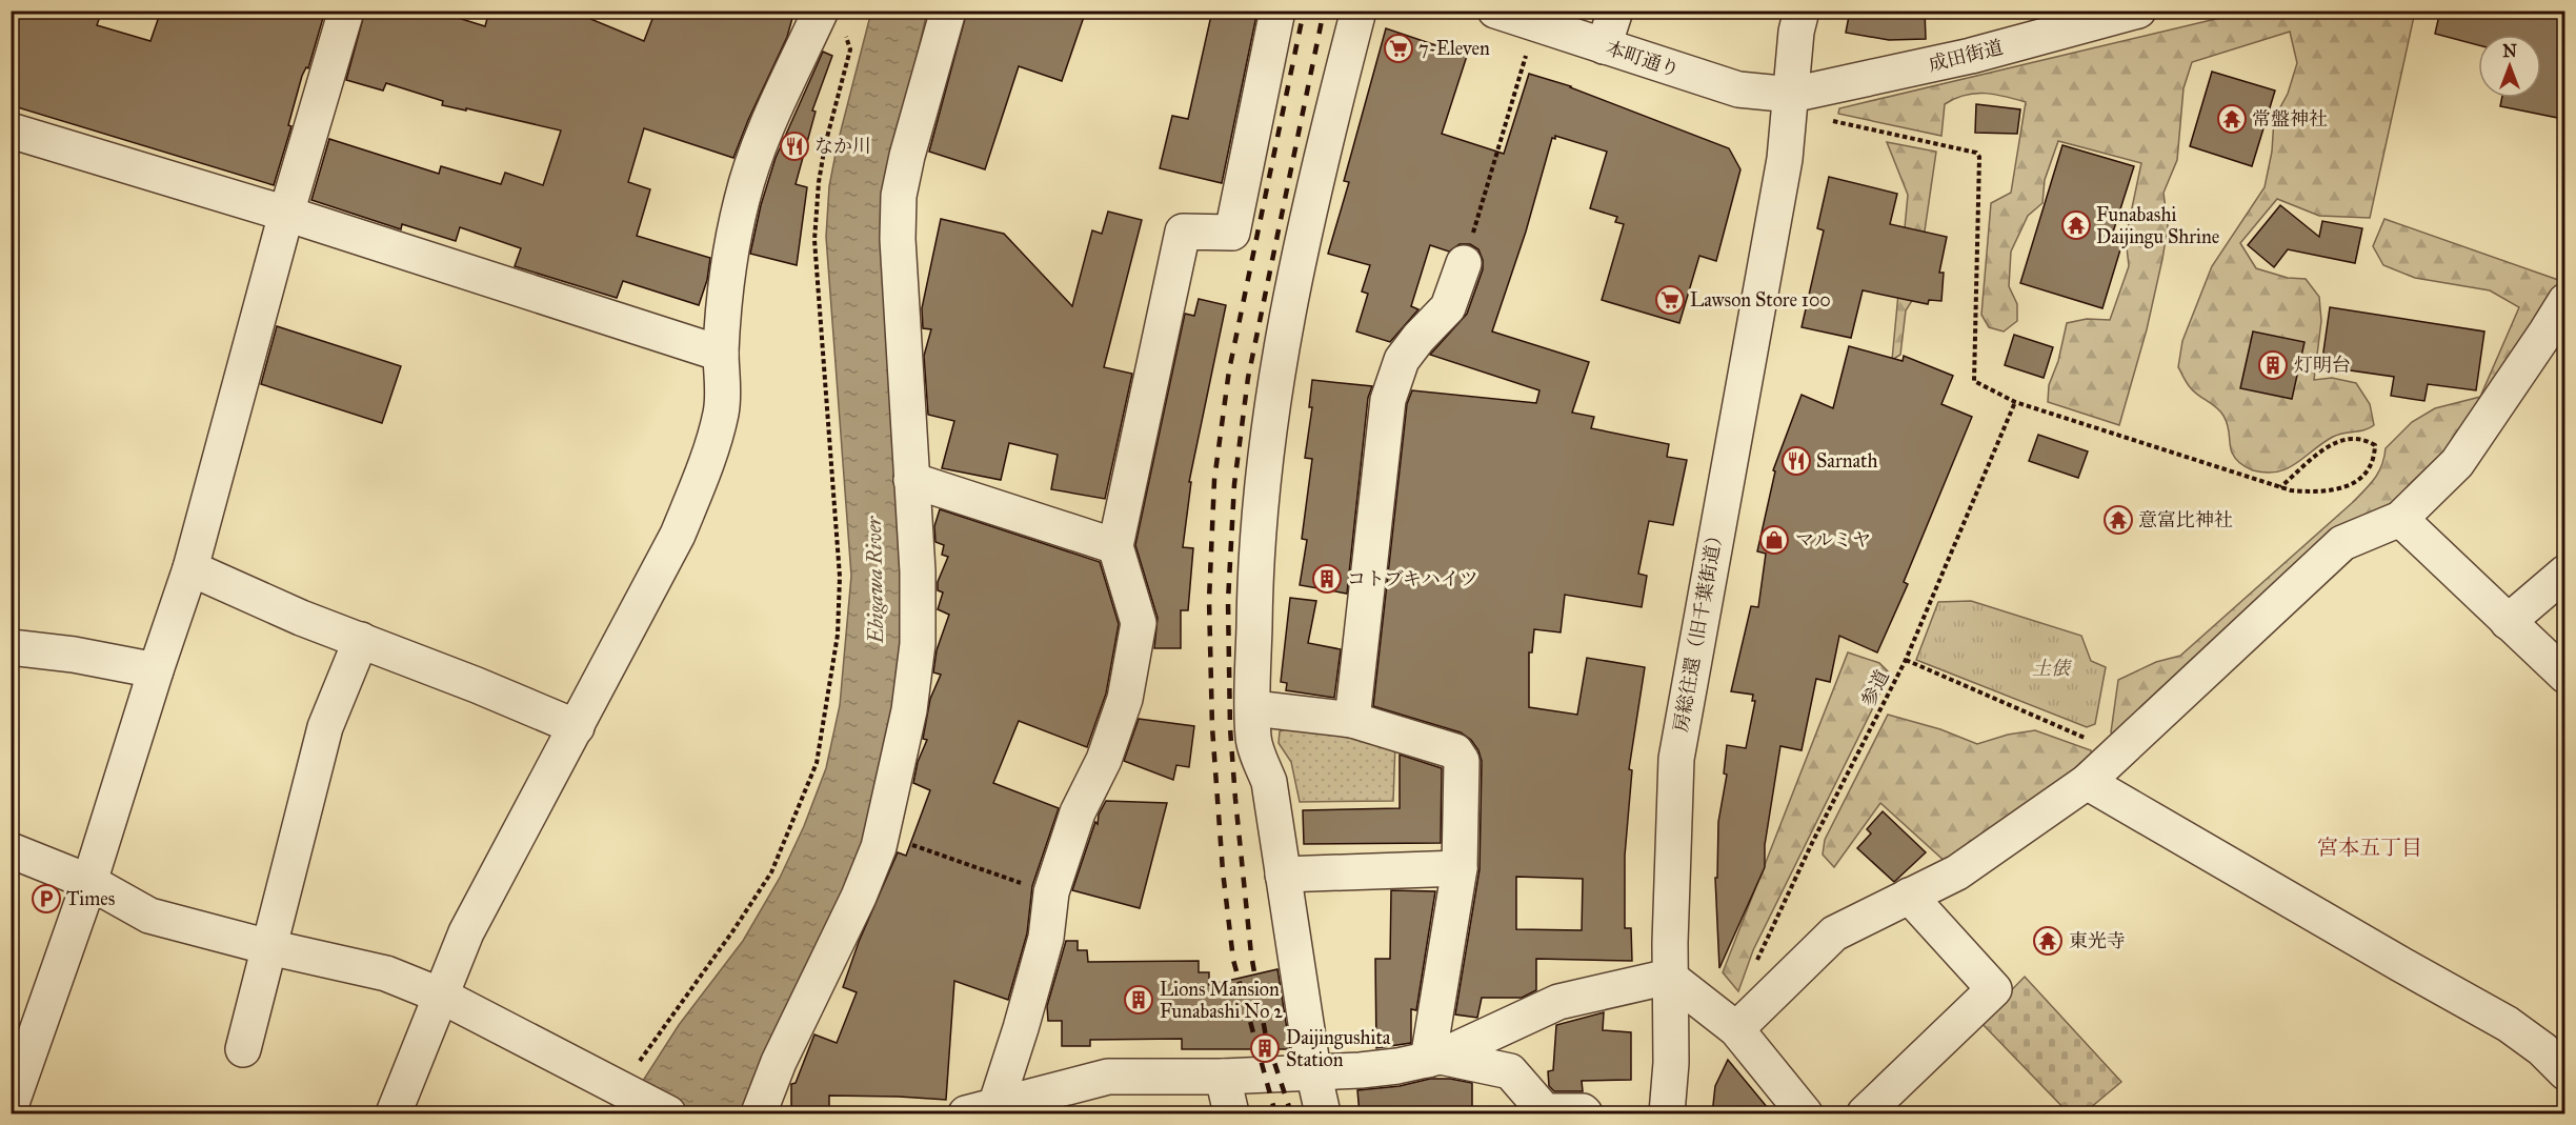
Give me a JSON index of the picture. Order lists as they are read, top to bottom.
{
  "streets": {
    "street": ["成田街道", "本町通り", "房総往還（旧千葉街道）"],
    "path": ["参道"]
  },
  "crossings": [
    ["成田街道", "本町通り"],
    ["成田街道", "房総往還（旧千葉街道）"],
    ["本町通り", "房総往還（旧千葉街道）"]
  ],
  "districts": ["宮本五丁目"],
  "water": ["Ebigawa River"],
  "parks": ["土俵"],
  "places": {
    "supermarket": ["7-Eleven", "Lawson Store 100"],
    "temple": [
      "常盤神社",
      "Funabashi Daijingu Shrine",
      "意富比神社",
      "東光寺"
    ],
    "restaurant": ["なか川", "Sarnath"],
    "building": [
      "灯明台",
      "コトブキハイツ",
      "Lions Mansion Funabashi No 2",
      "Daijingushita Station"
    ],
    "shop": ["マルミヤ"],
    "parking": ["Times"]
  },
  "north": "top"
}
